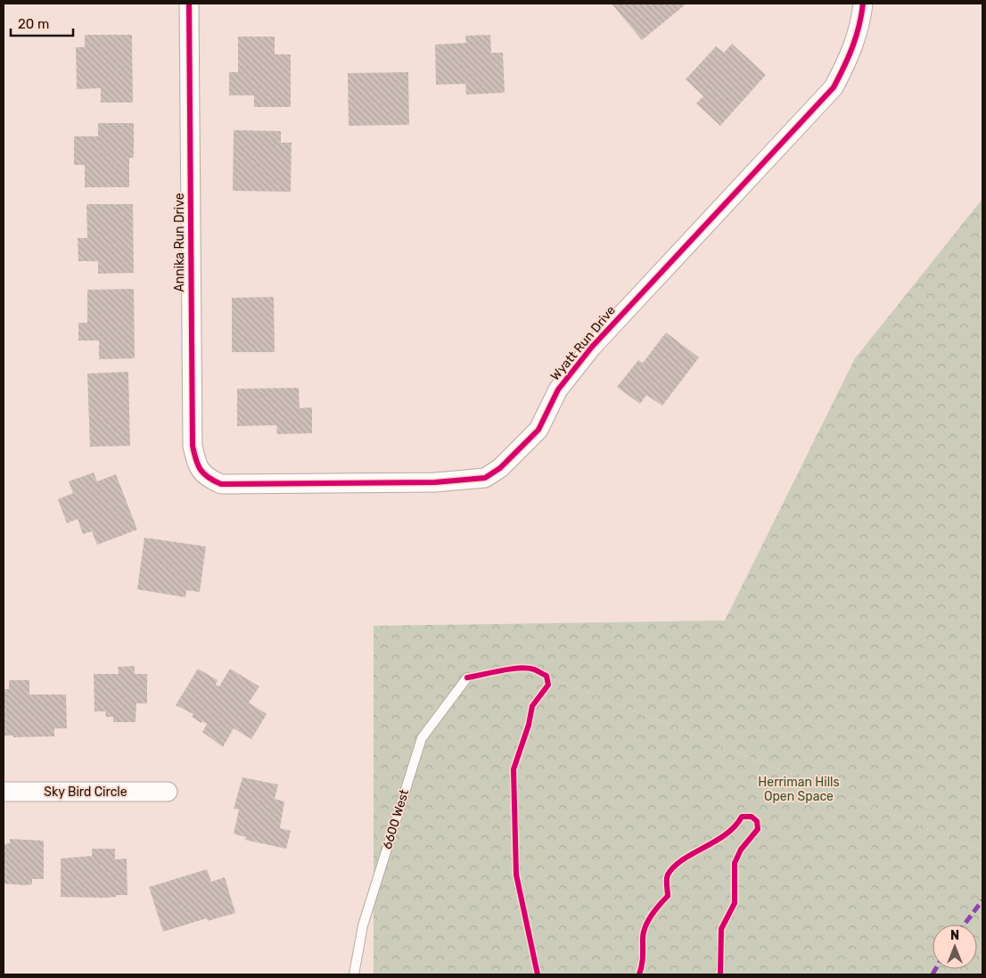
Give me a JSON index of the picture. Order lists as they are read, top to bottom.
{
  "streets": {
    "street": ["Annika Run Drive", "Wyatt Run Drive", "Sky Bird Circle"],
    "lane": ["6600 West"]
  },
  "crossings": [
    ["Annika Run Drive", "Wyatt Run Drive"]
  ],
  "parks": ["Herriman Hills Open Space"],
  "scale_bar": "20 m",
  "north": "top"
}
